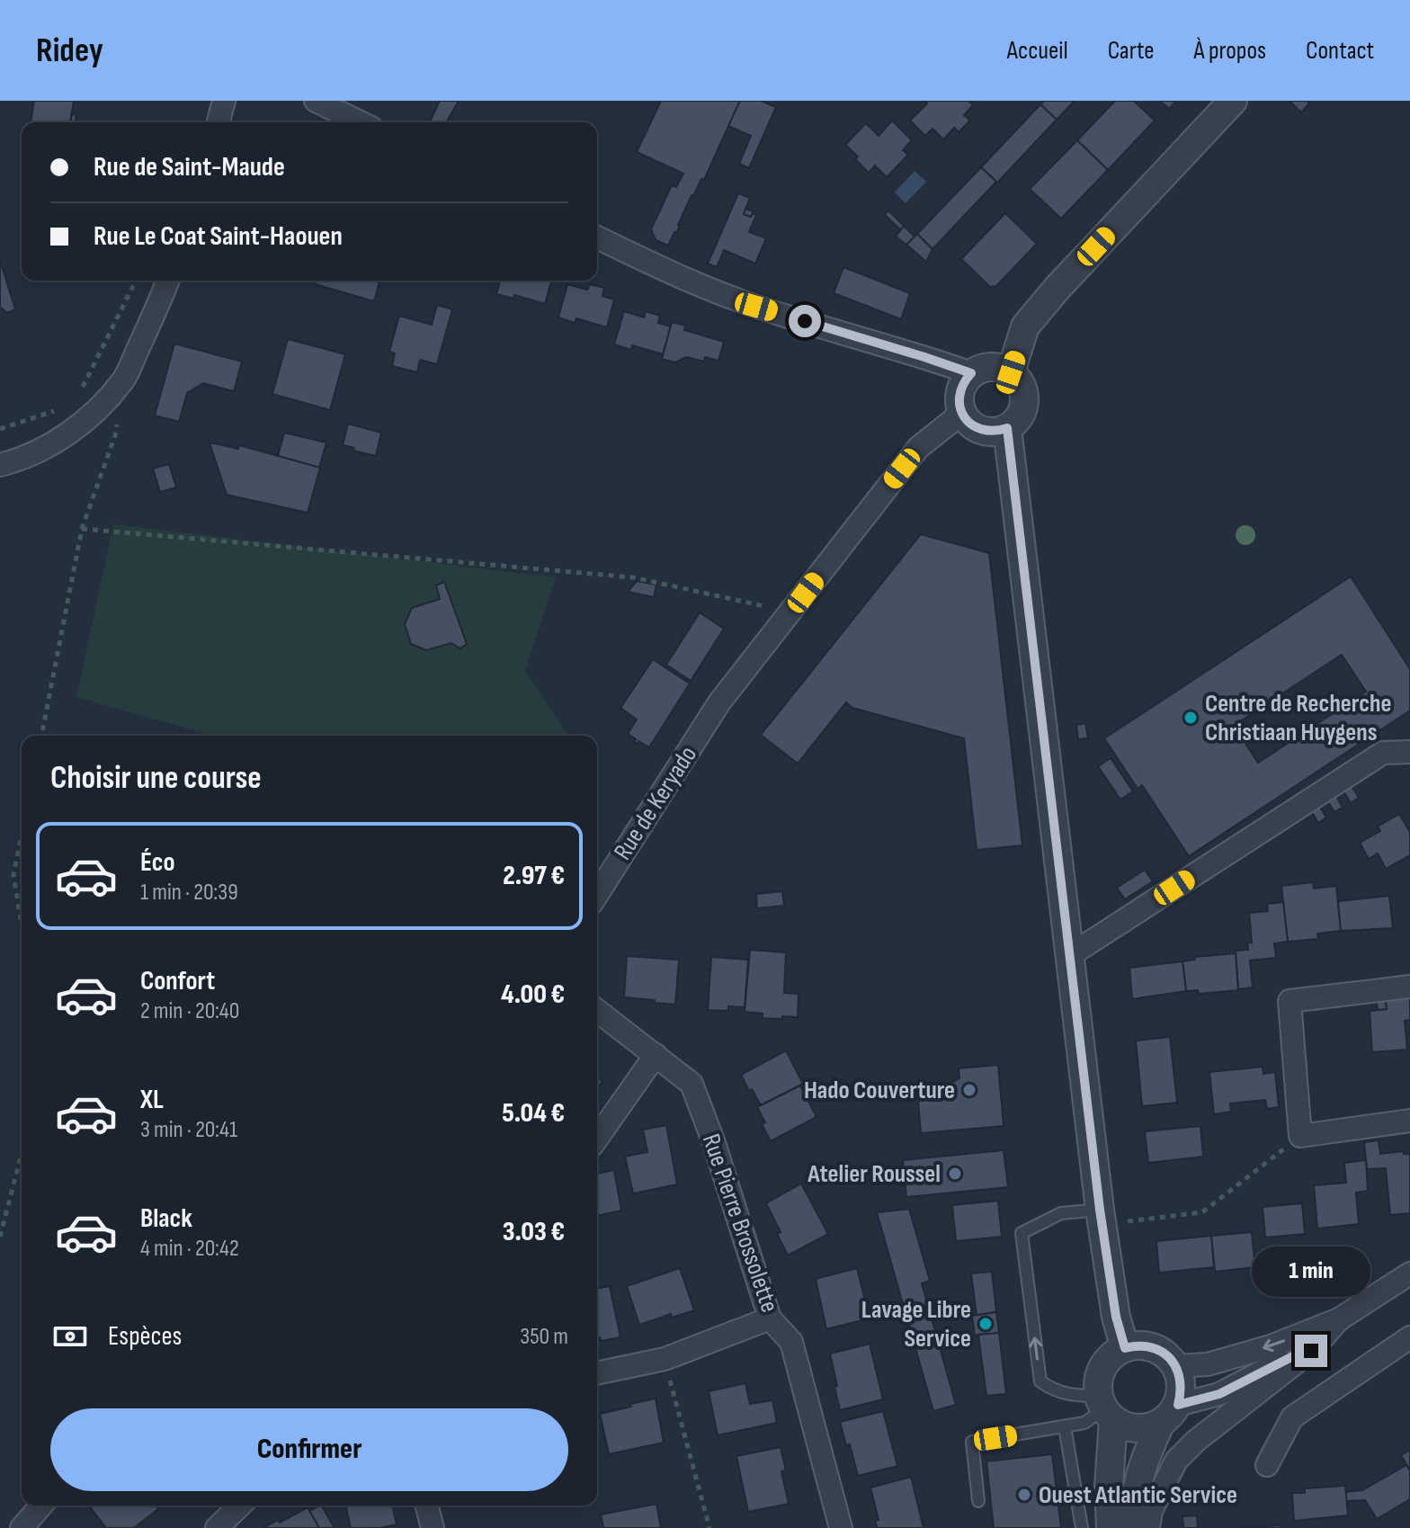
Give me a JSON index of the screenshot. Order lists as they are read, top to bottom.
{
  "streets": {
    "street": ["Rue de Keryado", "Rue Pierre Brossolette"]
  },
  "places": [
    "Centre de Recherche Christiaan Huygens",
    "Hado Couverture",
    "Atelier Roussel",
    "Lavage Libre Service",
    "Ouest Atlantic Service"
  ],
  "page": {
    "header": "Ridey",
    "nav": [
      "Accueil",
      "Carte",
      "À propos",
      "Contact"
    ],
    "banner": ["Rue de Saint-Maude", "Rue Le Coat Saint-Haouen"],
    "heading": "Choisir une course",
    "list": [
      {
        "name": "Éco",
        "note": "1 min · 20:39",
        "value": "2.97 €"
      },
      {
        "name": "Confort",
        "note": "2 min · 20:40",
        "value": "4.00 €"
      },
      {
        "name": "XL",
        "note": "3 min · 20:41",
        "value": "5.04 €"
      },
      {
        "name": "Black",
        "note": "4 min · 20:42",
        "value": "3.03 €"
      }
    ],
    "bubble": "1 min",
    "pay": ["Espèces", "350 m"],
    "buttons": "Confirmer"
  }
}
